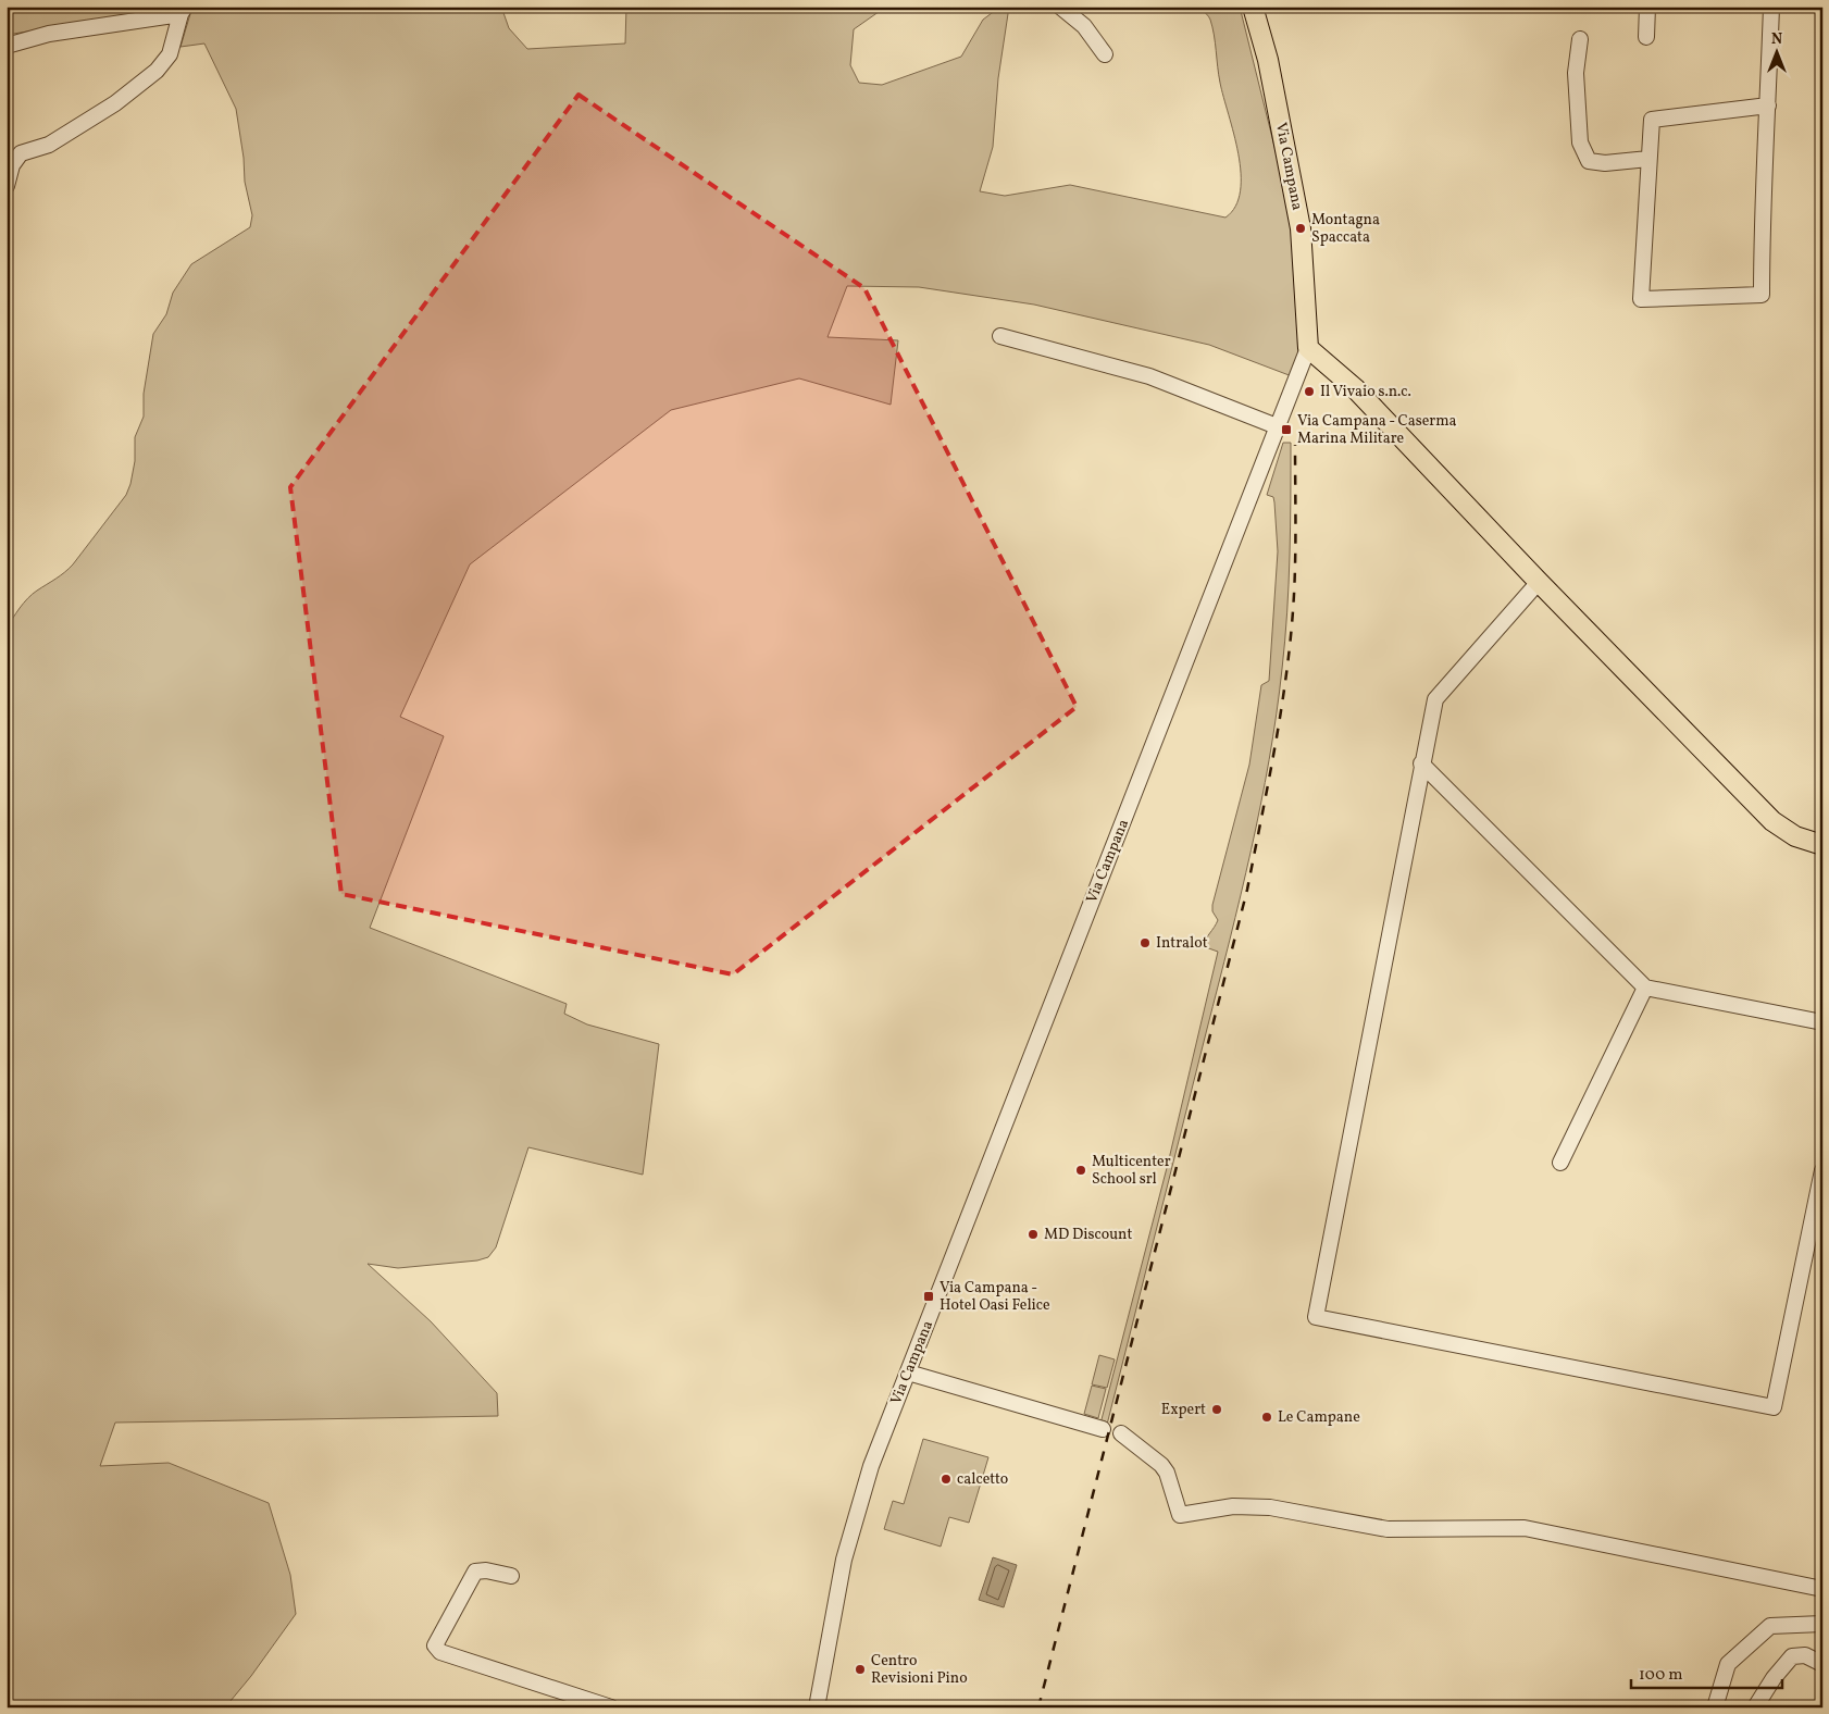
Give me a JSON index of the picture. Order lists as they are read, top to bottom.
{
  "streets": {
    "main road": ["Via Campana"]
  },
  "places": {
    "other": [
      "Montagna Spaccata",
      "Il Vivaio s.n.c.",
      "Intralot",
      "Multicenter School srl",
      "MD Discount",
      "Expert",
      "Le Campane",
      "calcetto",
      "Centro Revisioni Pino"
    ],
    "transit": ["Via Campana - Caserma Marina Militare", "Via Campana - Hotel Oasi Felice"]
  },
  "scale_bar": "100 m",
  "north": "top"
}
